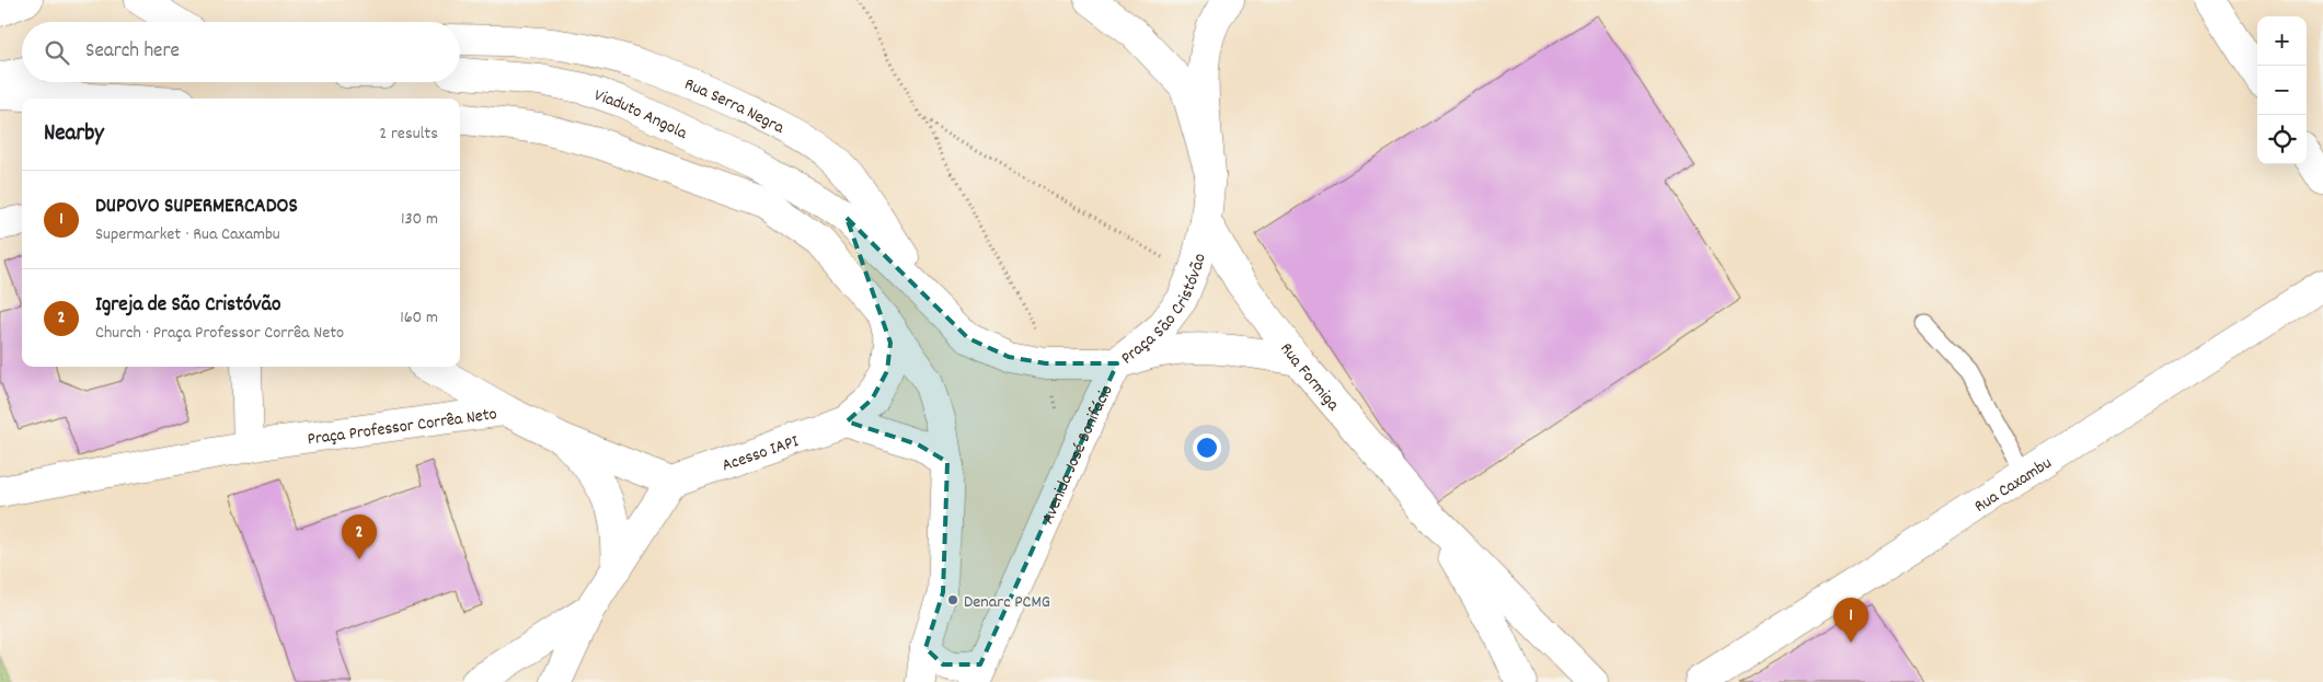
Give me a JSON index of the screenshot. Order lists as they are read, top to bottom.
{
  "streets": {
    "main road": [
      "Rua Serra Negra",
      "Viaduto Angola",
      "Praça São Cristóvão",
      "Rua Formiga",
      "Praça Professor Corrêa Neto",
      "Acesso IAPI",
      "Avenida José Bonifácio",
      "Rua Caxambu"
    ]
  },
  "crossings": [
    ["Rua Serra Negra", "Praça São Cristóvão"],
    ["Viaduto Angola", "Praça São Cristóvão"],
    ["Praça São Cristóvão", "Rua Formiga"],
    ["Praça São Cristóvão", "Avenida José Bonifácio"],
    ["Rua Formiga", "Avenida José Bonifácio"],
    ["Praça Professor Corrêa Neto", "Acesso IAPI"]
  ],
  "places": ["Denarc PCMG"],
  "page": {
    "map_buttons": ["+", "−"],
    "search": "Search here",
    "heading": ["Nearby", "2 results"],
    "list": [
      {
        "mark": "1",
        "name": "DUPOVO SUPERMERCADOS",
        "note": "Supermarket · Rua Caxambu",
        "value": "130 m"
      },
      {
        "mark": "2",
        "name": "Igreja de São Cristóvão",
        "note": "Church · Praça Professor Corrêa Neto",
        "value": "160 m"
      }
    ],
    "pins": ["2", "1"]
  }
}
